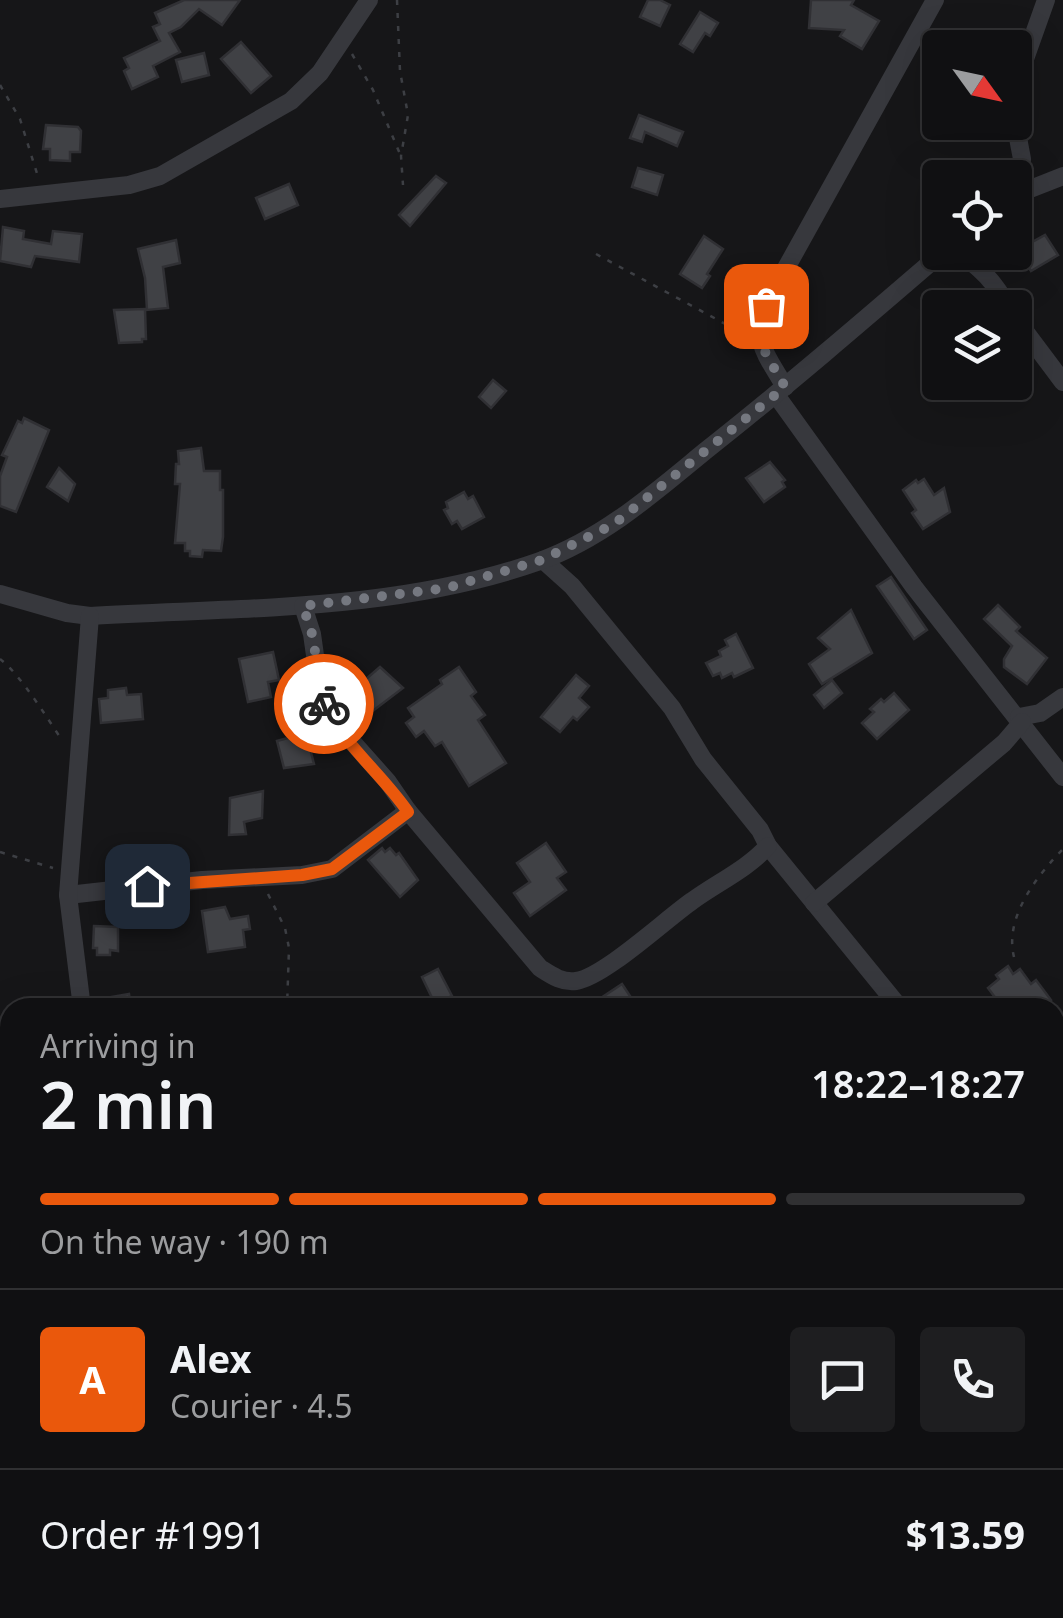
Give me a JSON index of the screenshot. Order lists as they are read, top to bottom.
{
  "north": "bottom right",
  "page": {
    "heading": ["2 min", "Arriving in", "18:22–18:27"],
    "panel": [
      "Alex",
      "Courier · 4.5",
      "Order #1991",
      "$13.59"
    ],
    "bar": "On the way · 190 m",
    "round": "A"
  }
}
